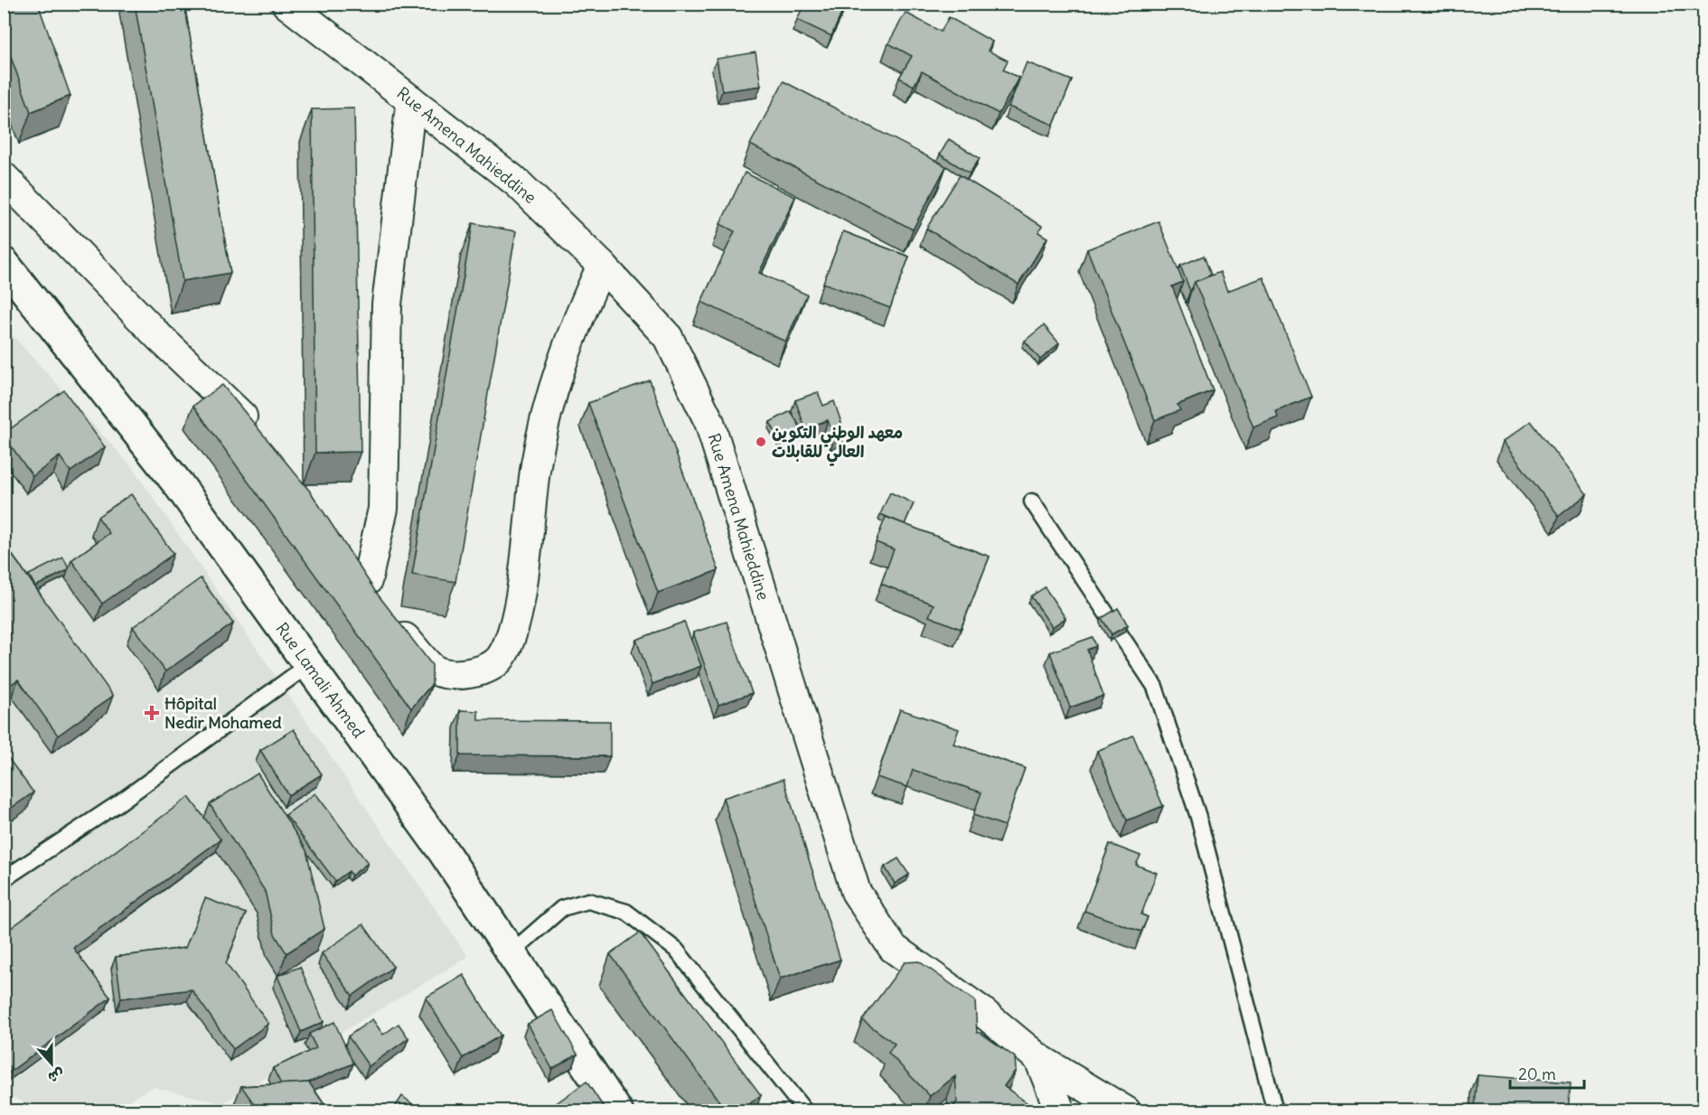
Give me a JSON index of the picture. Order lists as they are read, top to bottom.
{
  "streets": {
    "main road": ["Rue Lamali Ahmed"],
    "street": ["Rue Amena Mahieddine"]
  },
  "places": {
    "other": ["معهد الوطني التكوين العالي للقابلات"],
    "health": ["Hôpital Nedir Mohamed"]
  },
  "scale_bar": "20 m",
  "north": "bottom"
}
